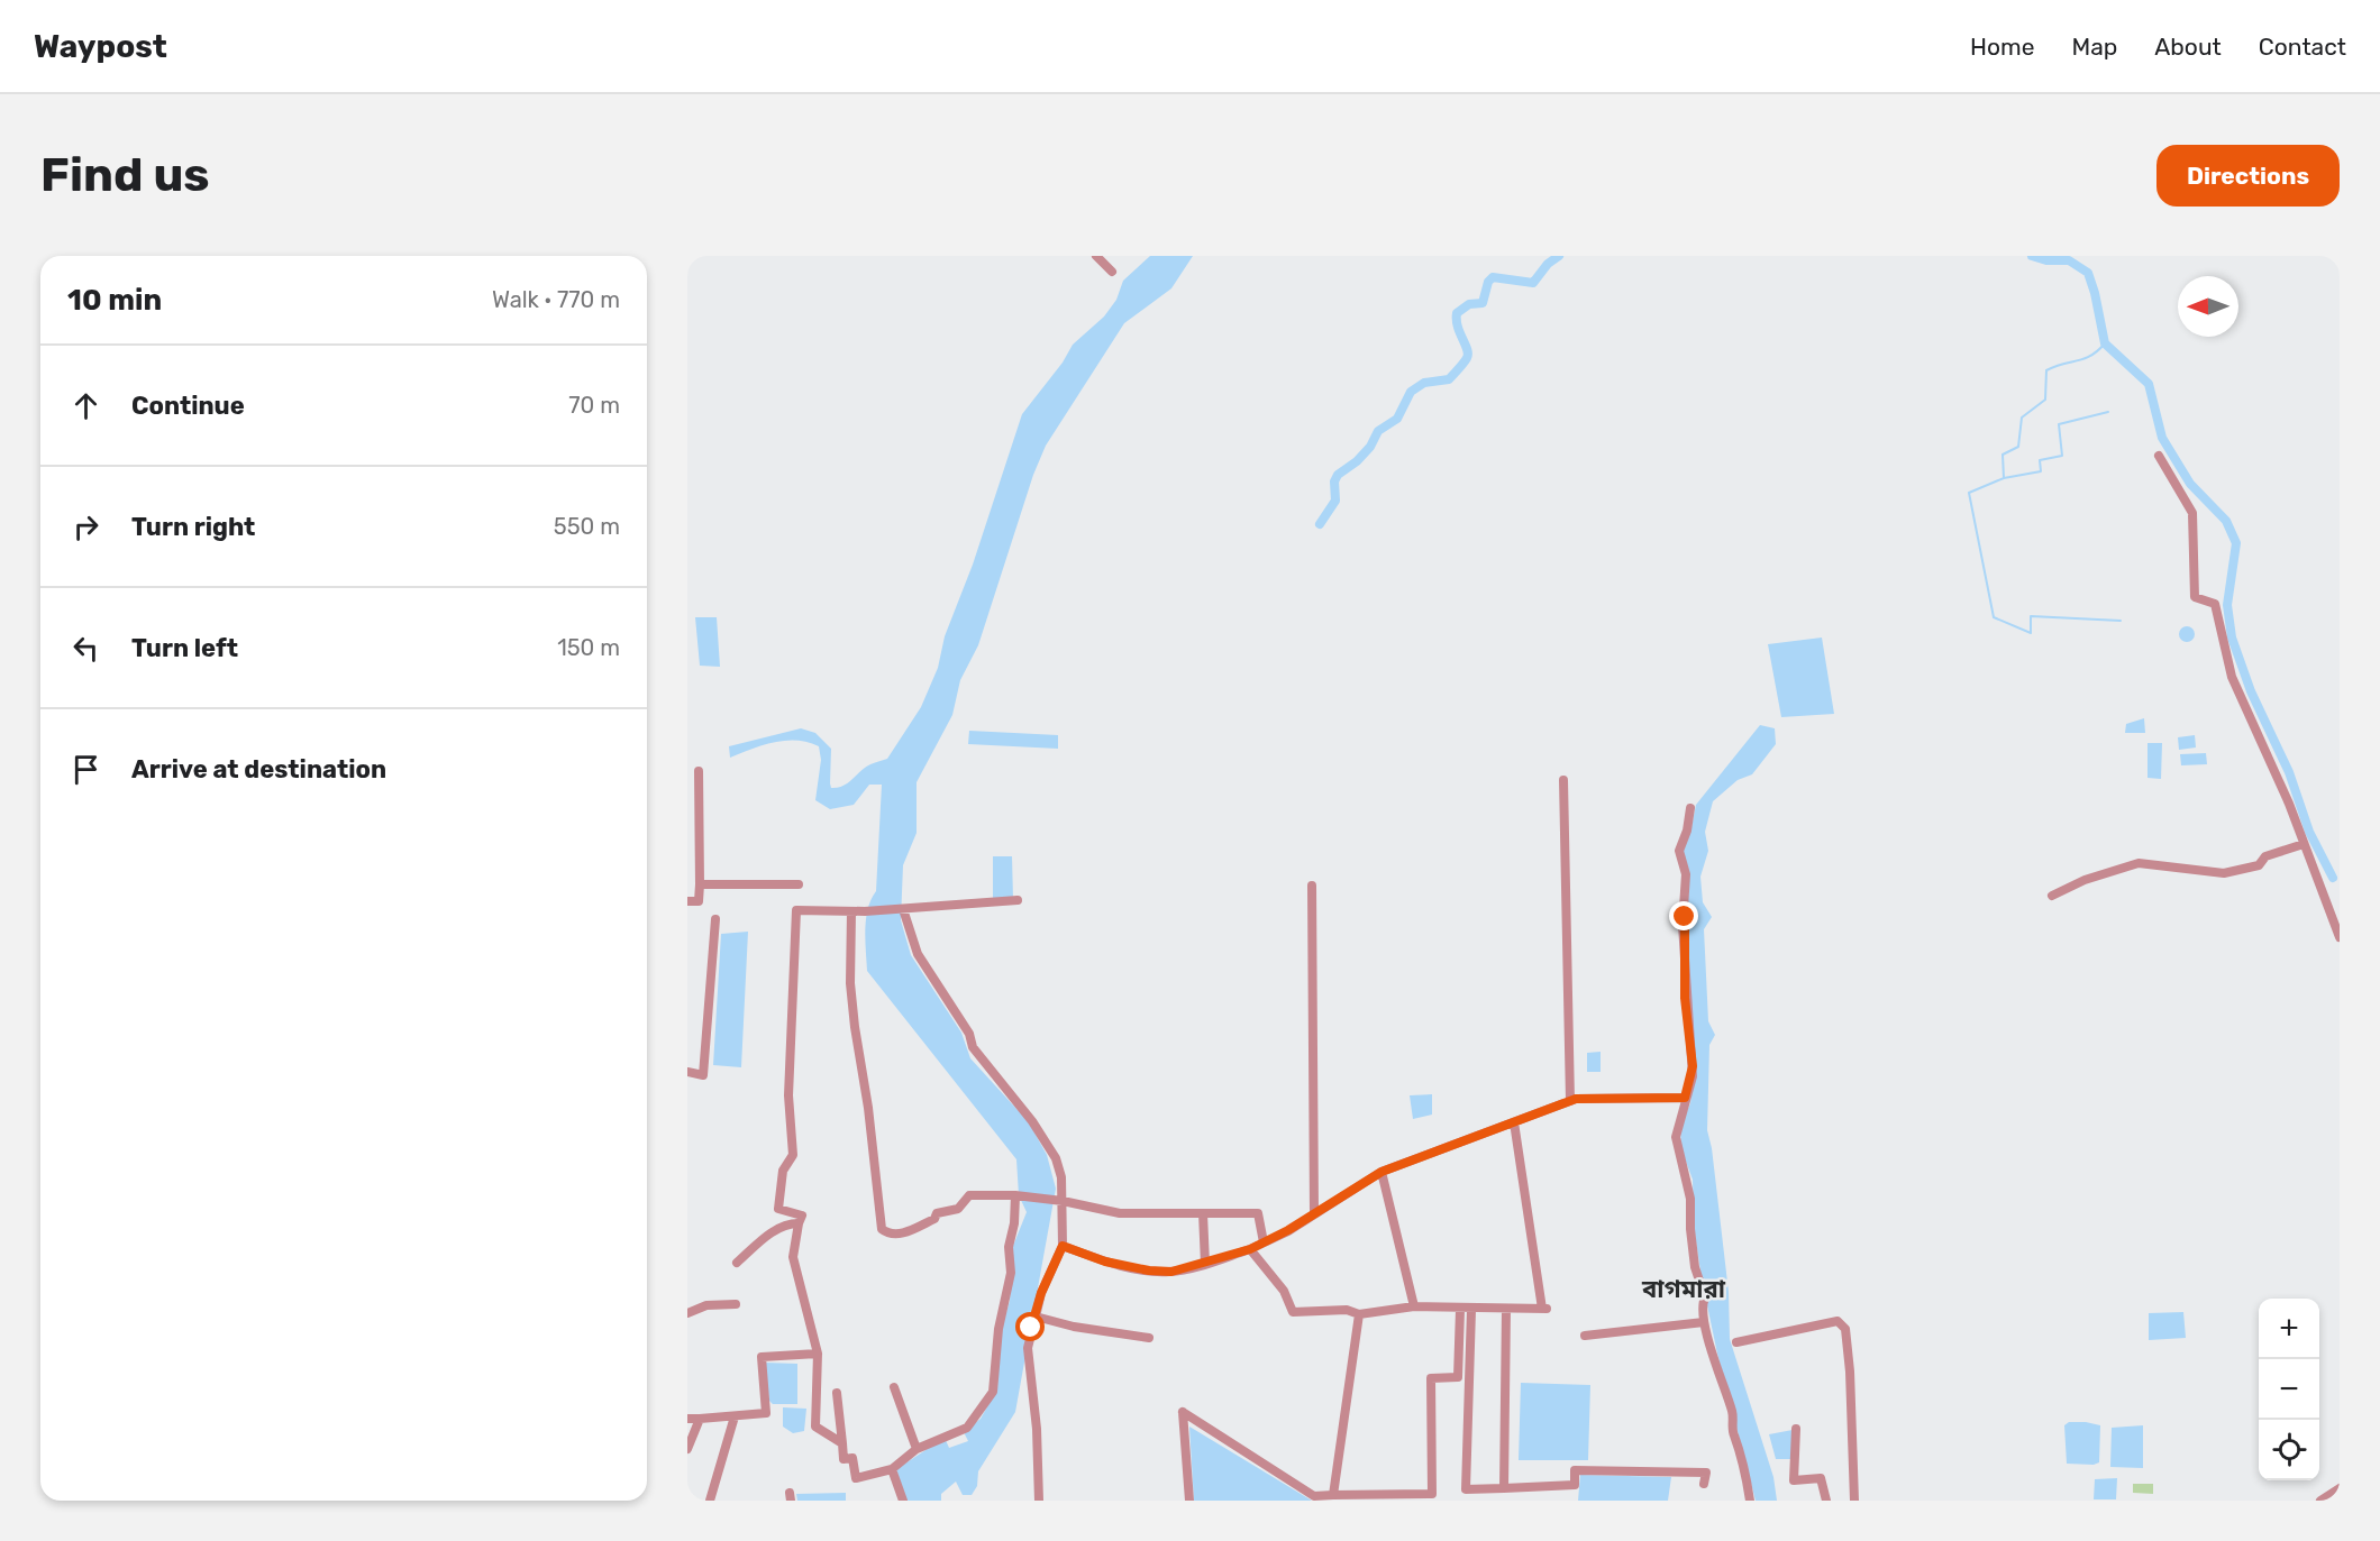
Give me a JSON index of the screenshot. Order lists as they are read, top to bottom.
{
  "districts": ["বাগমারা"],
  "north": "left",
  "page": {
    "header": "Waypost",
    "nav": [
      "Home",
      "Map",
      "About",
      "Contact"
    ],
    "buttons": "Directions",
    "title": "Find us",
    "heading": ["10 min", "Walk · 770 m"],
    "list": [
      ["Continue", "70 m"],
      ["Turn right", "550 m"],
      ["Turn left", "150 m"],
      "Arrive at destination"
    ],
    "map_buttons": ["+", "−"]
  }
}
